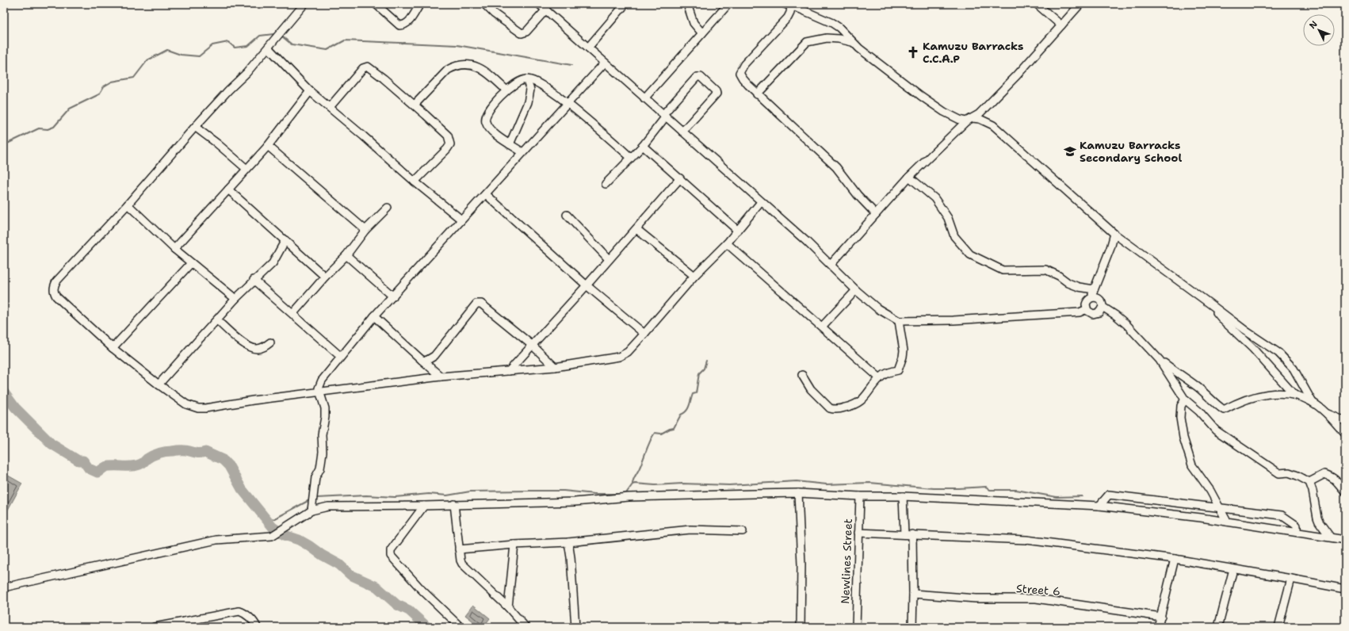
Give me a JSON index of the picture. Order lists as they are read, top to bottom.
{
  "streets": {
    "street": ["Newlines Street", "Street 6"]
  },
  "places": {
    "church": ["Kamuzu Barracks C.C.A.P"],
    "school or university": ["Kamuzu Barracks Secondary School"]
  },
  "north": "top left"
}
